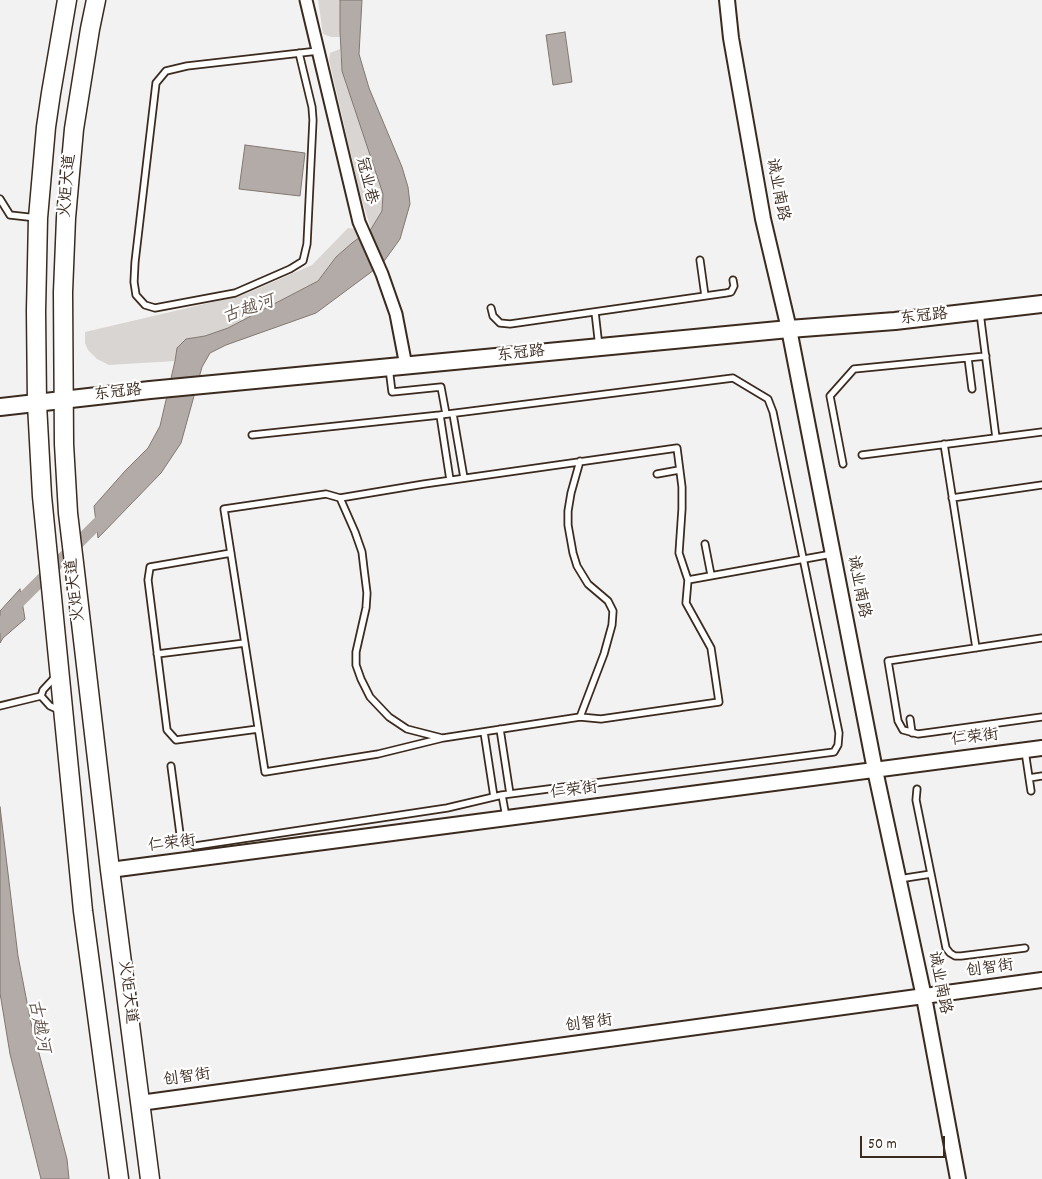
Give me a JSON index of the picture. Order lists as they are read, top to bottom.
{
  "streets": {
    "main road": ["火炬大道", "东冠路"],
    "street": [
      "冠业巷",
      "诚业南路",
      "仁荣街",
      "创智街"
    ]
  },
  "crossings": [
    ["冠业巷", "东冠路"],
    ["火炬大道", "东冠路"],
    ["火炬大道", "仁荣街"],
    ["火炬大道", "创智街"],
    ["诚业南路", "东冠路"],
    ["诚业南路", "仁荣街"],
    ["诚业南路", "创智街"]
  ],
  "water": ["古越河"],
  "scale_bar": "50 m"
}
